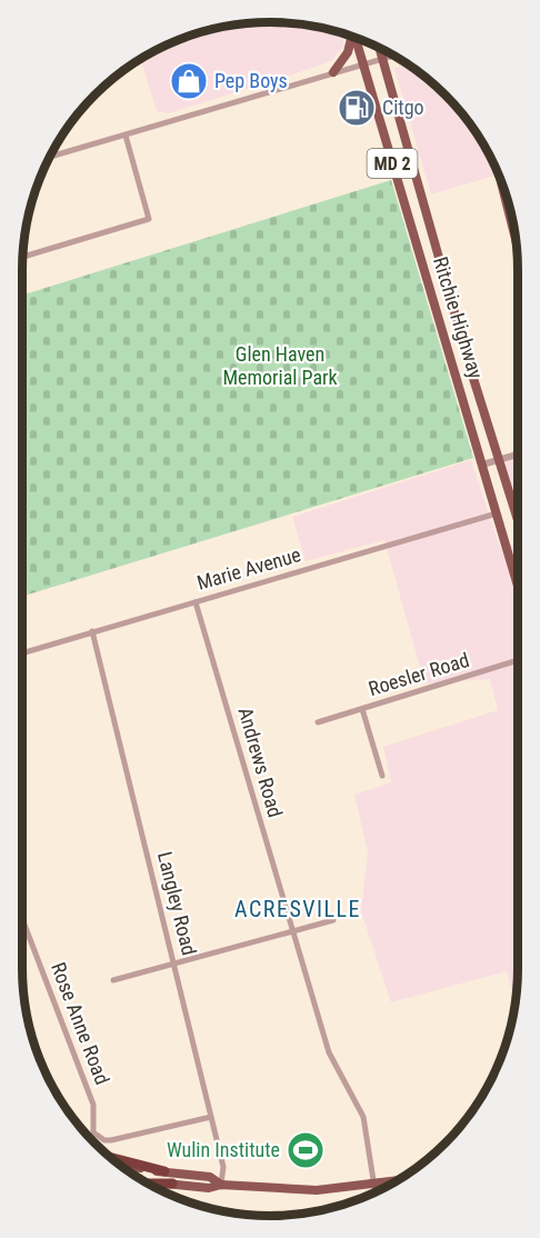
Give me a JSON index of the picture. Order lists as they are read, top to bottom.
{
  "streets": {
    "main road": ["MD 2", "Ritchie Highway"],
    "street": [
      "Marie Avenue",
      "Roesler Road",
      "Andrews Road",
      "Langley Road",
      "Rose Anne Road"
    ]
  },
  "crossings": [
    ["Ritchie Highway", "Marie Avenue"],
    ["Marie Avenue", "Andrews Road"],
    ["Marie Avenue", "Langley Road"],
    ["Langley Road", "Rose Anne Road"]
  ],
  "districts": ["ACRESVILLE"],
  "parks": ["Glen Haven Memorial Park"],
  "places": {
    "shop": ["Pep Boys"],
    "fuel station": ["Citgo"],
    "sports": ["Wulin Institute"]
  }
}
